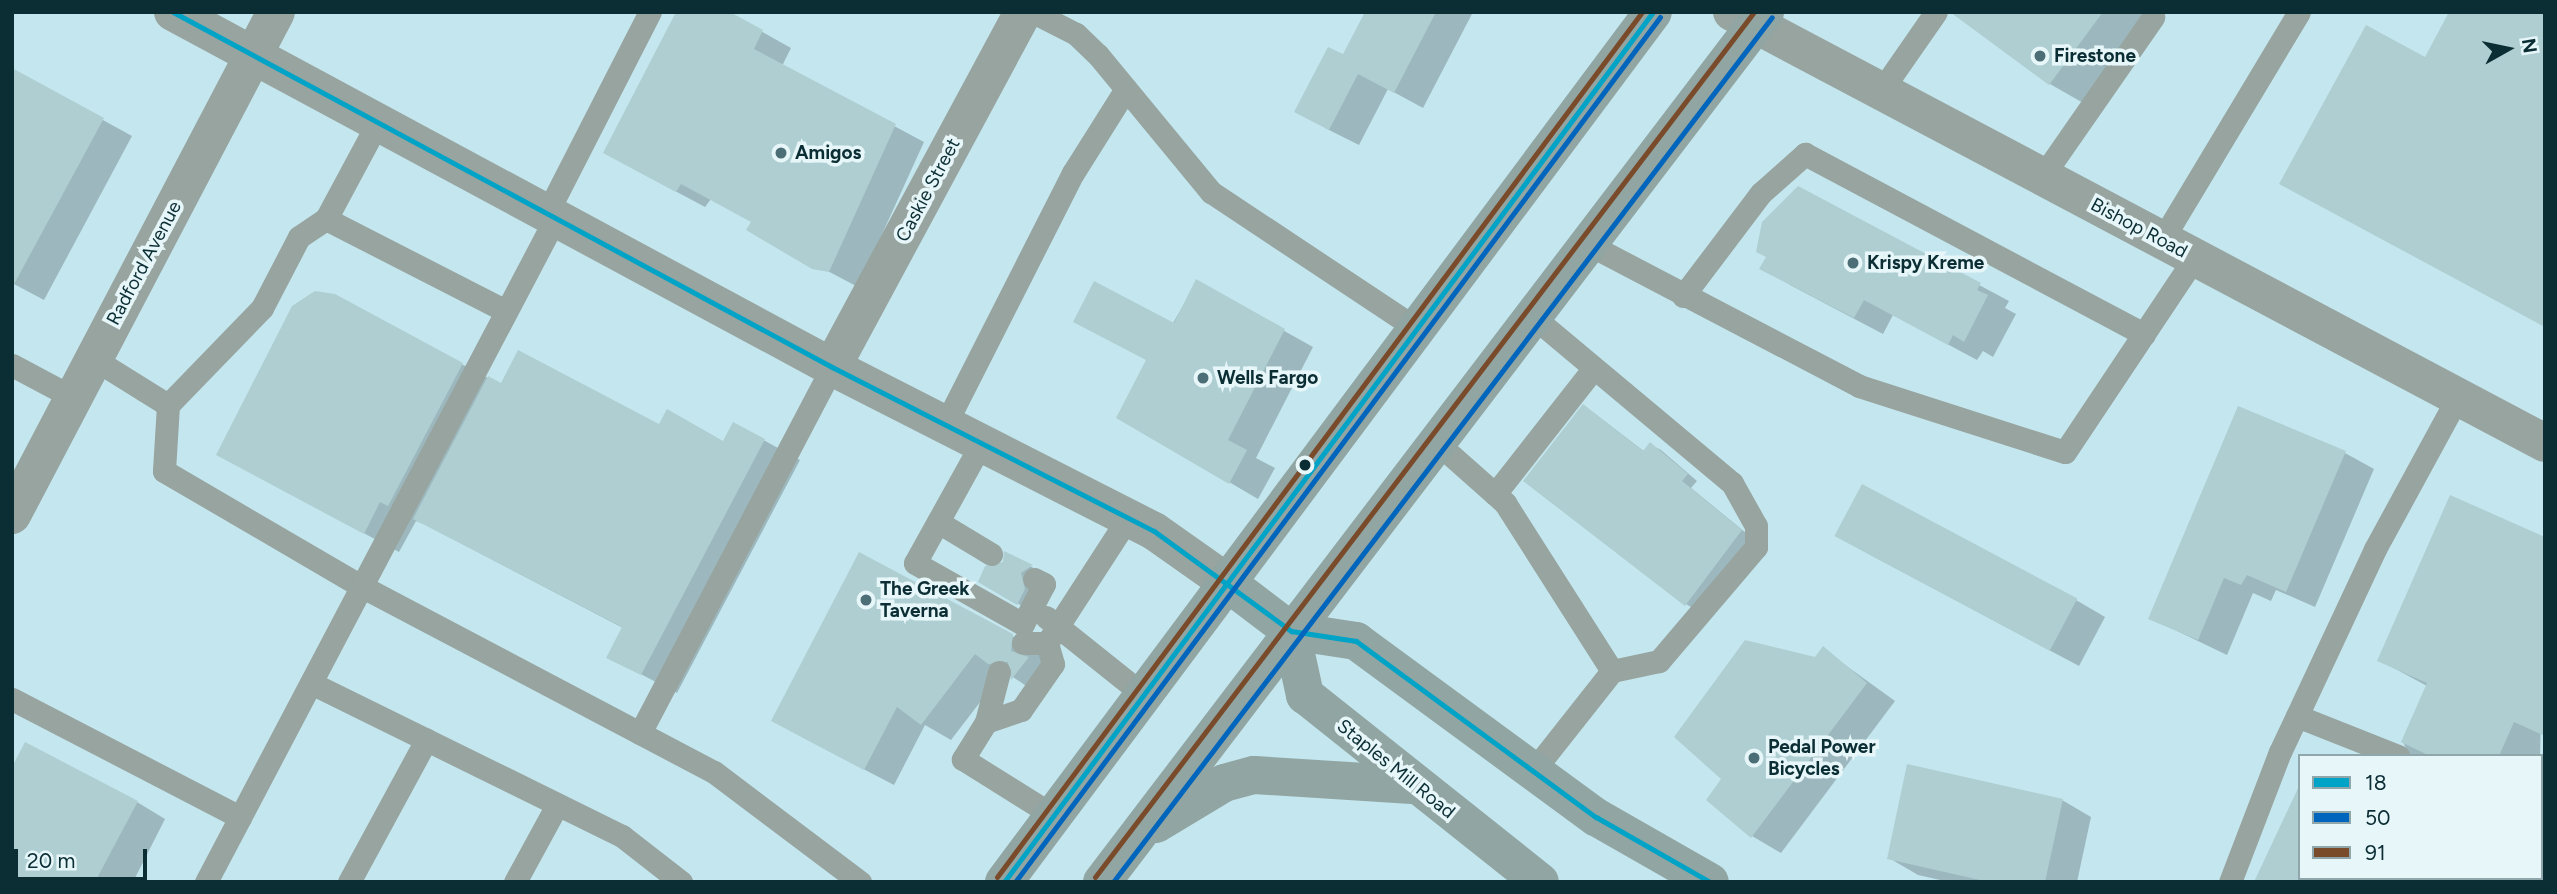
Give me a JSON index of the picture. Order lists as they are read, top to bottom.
{
  "streets": {
    "main road": ["Staples Mill Road"],
    "street": ["Caskie Street", "Bishop Road", "Radford Avenue"]
  },
  "places": [
    "Firestone",
    "Amigos",
    "Krispy Kreme",
    "Wells Fargo",
    "The Greek Taverna",
    "Pedal Power Bicycles"
  ],
  "lines": ["transit line 18", "transit line 91", "transit line 50"],
  "legend": ["18", "50", "91"],
  "scale_bar": "20 m",
  "north": "right"
}
